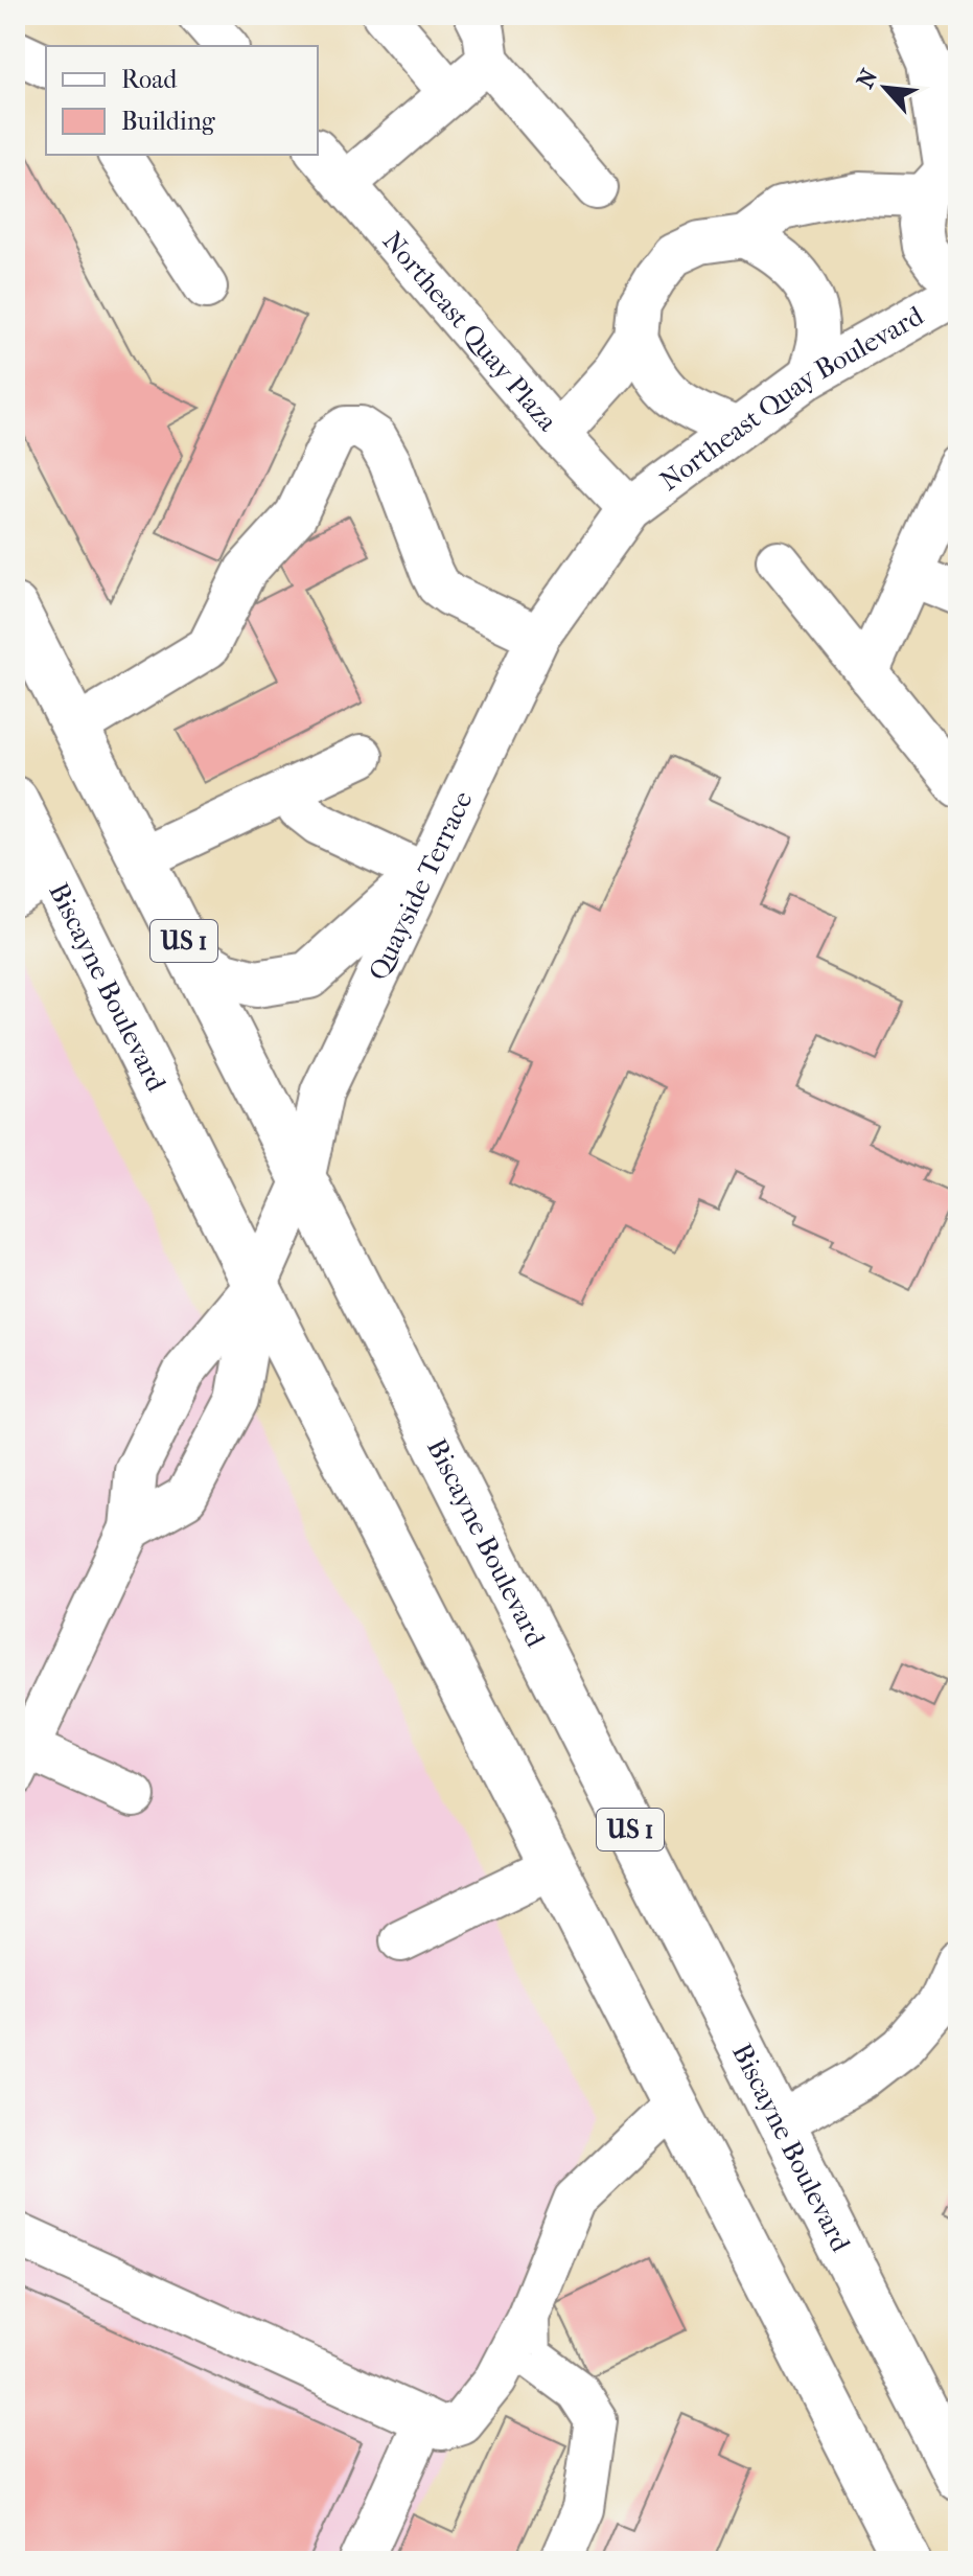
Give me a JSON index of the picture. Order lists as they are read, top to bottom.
{
  "streets": {
    "main road": ["US 1", "Biscayne Boulevard"],
    "street": ["Northeast Quay Plaza", "Northeast Quay Boulevard", "Quayside Terrace"]
  },
  "crossings": [
    ["Northeast Quay Plaza", "Northeast Quay Boulevard"],
    ["Northeast Quay Plaza", "Quayside Terrace"],
    ["Northeast Quay Boulevard", "Quayside Terrace"],
    ["Quayside Terrace", "Biscayne Boulevard"]
  ],
  "legend": ["Road", "Building"],
  "north": "top left"
}
